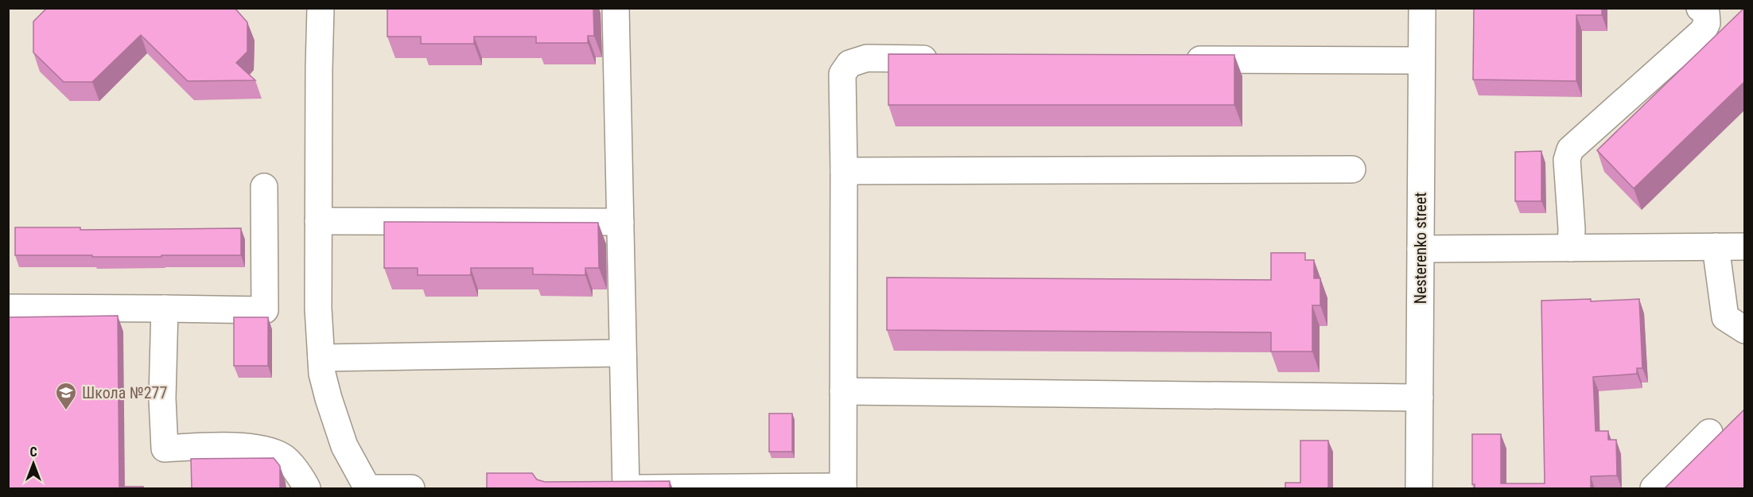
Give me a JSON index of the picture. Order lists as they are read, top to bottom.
{
  "streets": {
    "street": ["Nesterenko street"]
  },
  "places": {
    "school or university": ["Школа №277"]
  },
  "north": "top"
}
